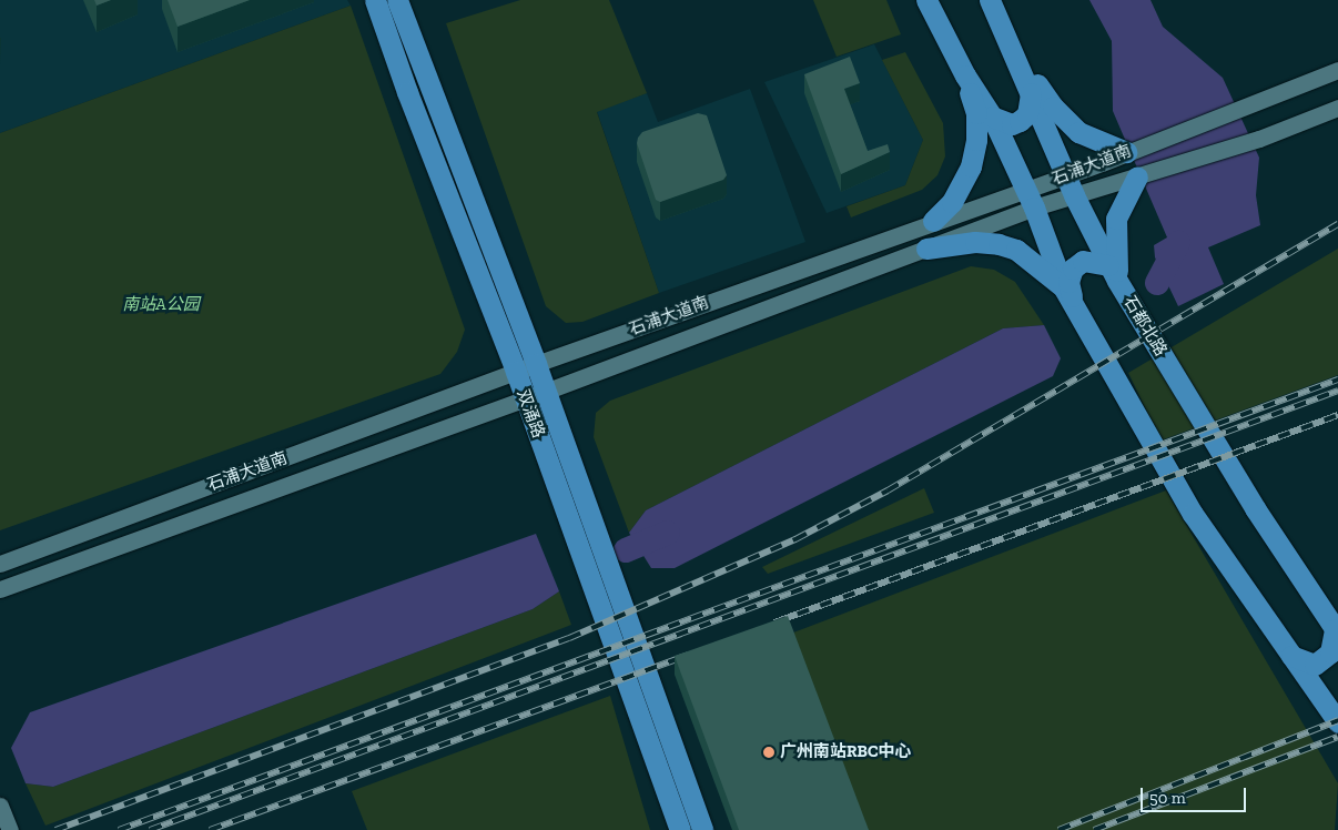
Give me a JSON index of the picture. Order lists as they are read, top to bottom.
{
  "streets": {
    "main road": ["石都北路", "双涌路"],
    "street": ["石浦大道南"]
  },
  "crossings": [
    ["石浦大道南", "石都北路"],
    ["石浦大道南", "双涌路"]
  ],
  "parks": ["南站A公园"],
  "places": ["广州南站RBC中心"],
  "scale_bar": "50 m"
}
